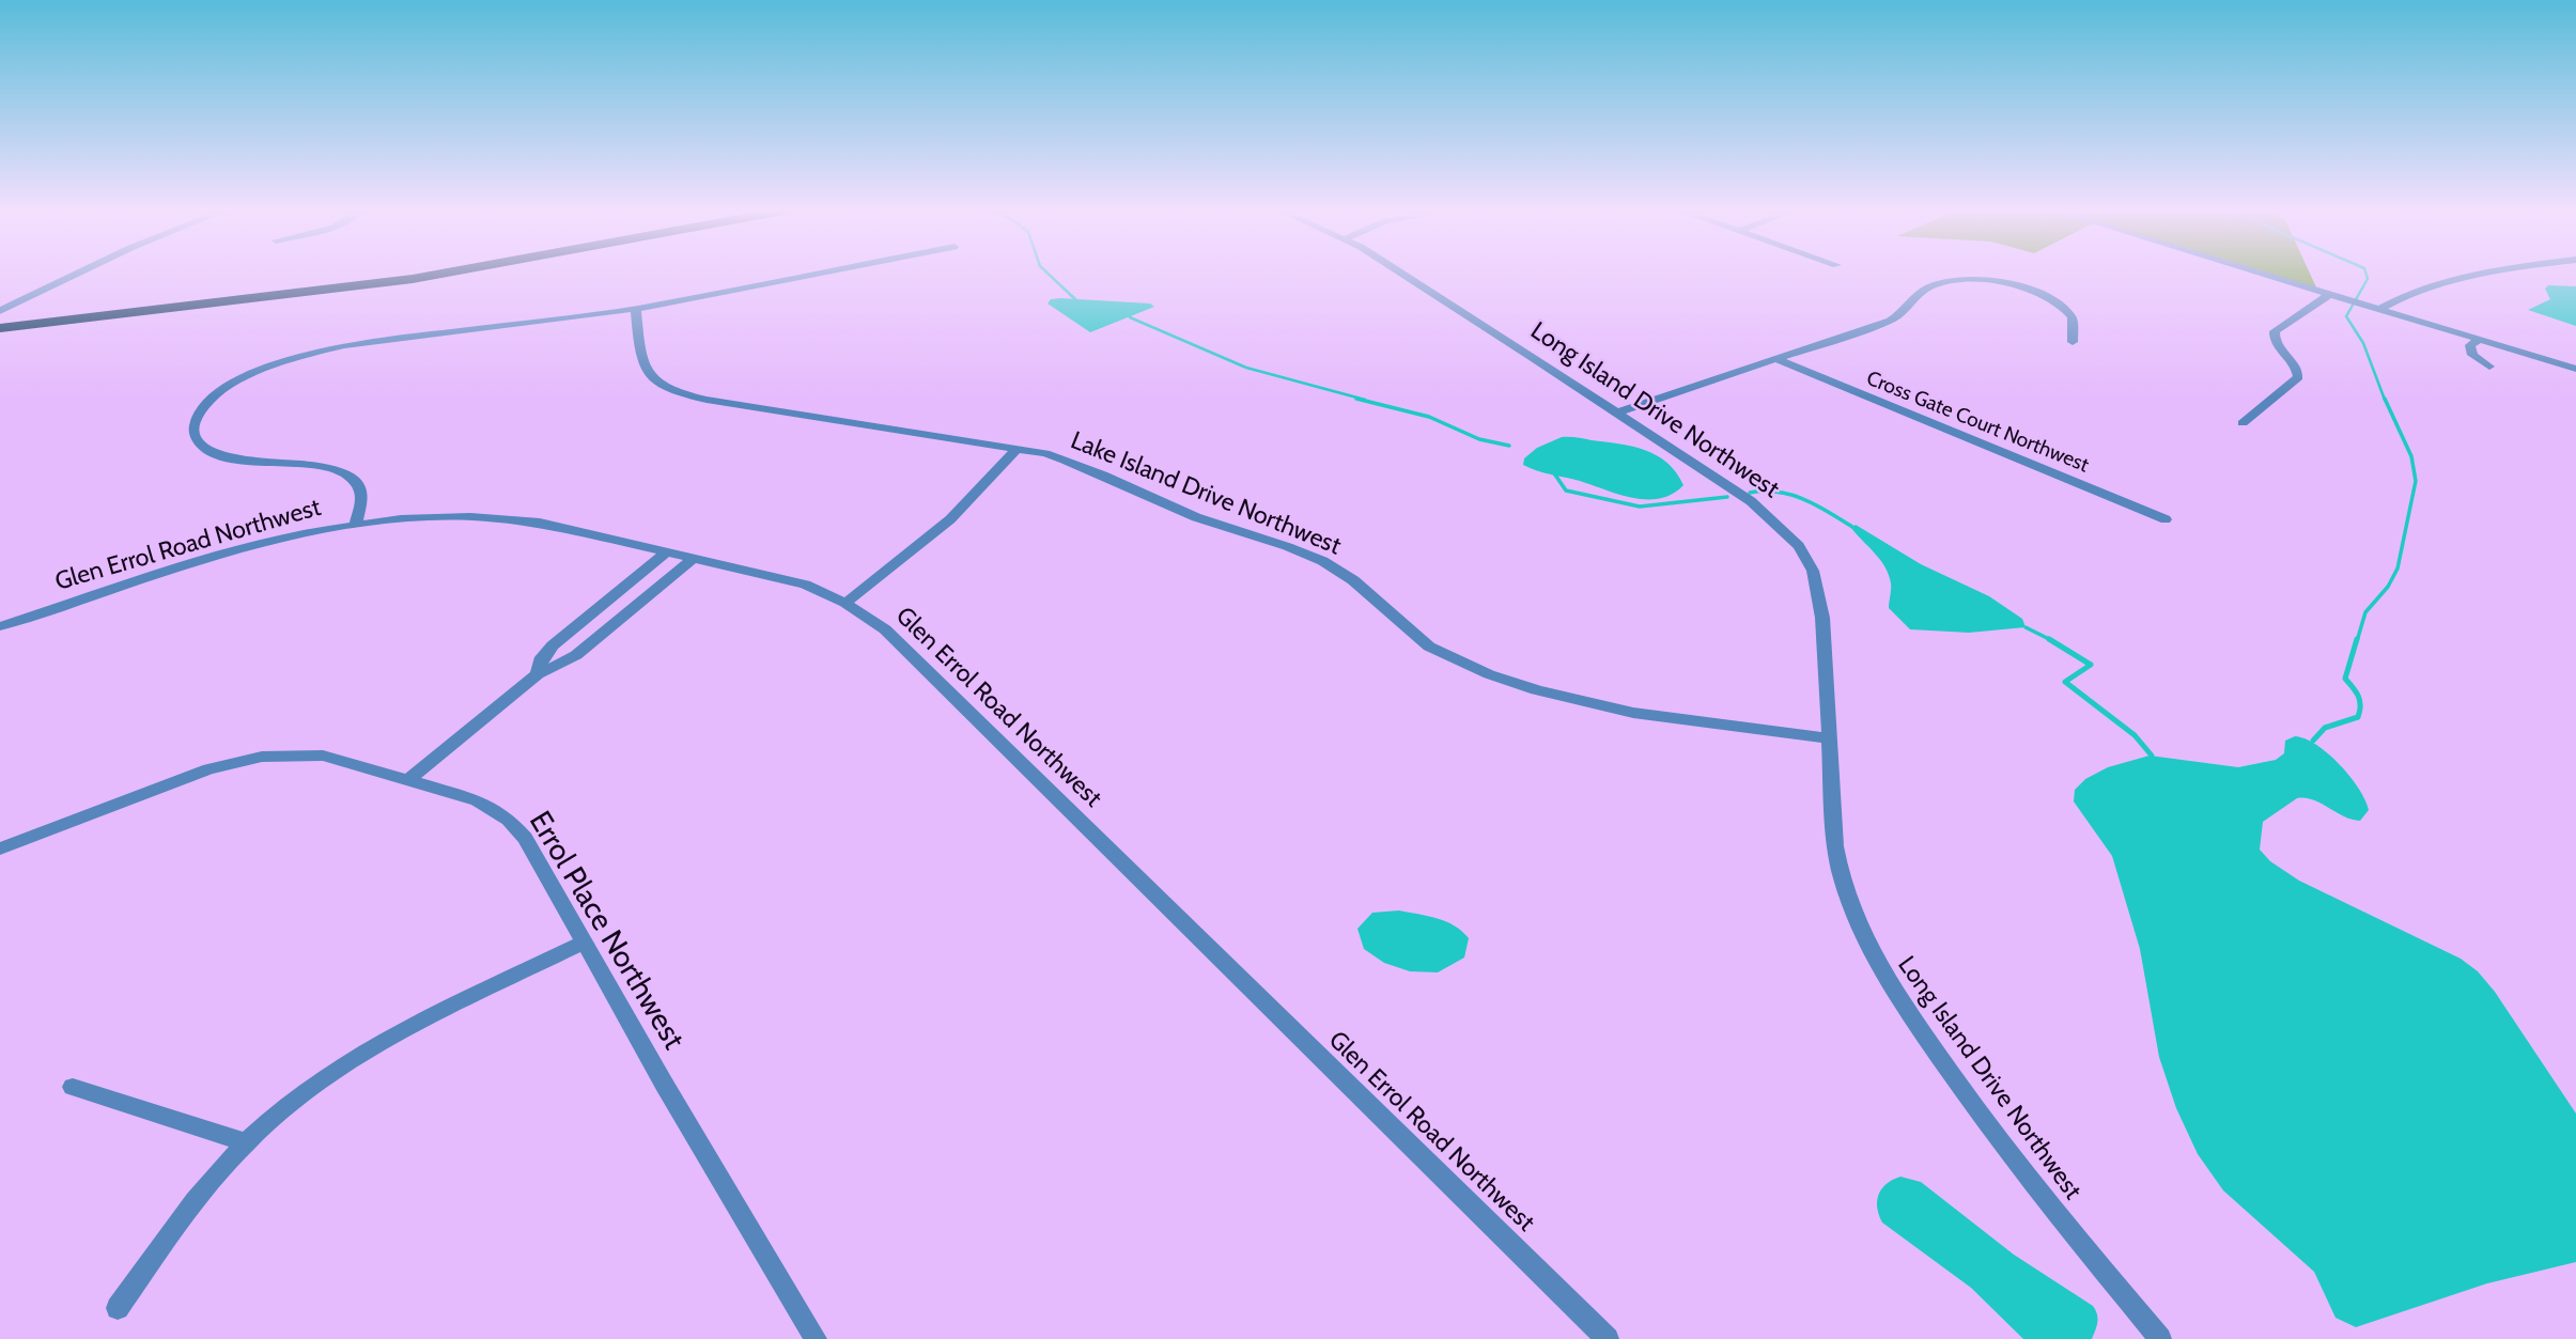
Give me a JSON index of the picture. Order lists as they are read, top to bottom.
{
  "streets": {
    "street": [
      "Long Island Drive Northwest",
      "Cross Gate Court Northwest",
      "Lake Island Drive Northwest",
      "Glen Errol Road Northwest",
      "Errol Place Northwest"
    ]
  },
  "crossings": [
    ["Long Island Drive Northwest", "Lake Island Drive Northwest"]
  ]
}
